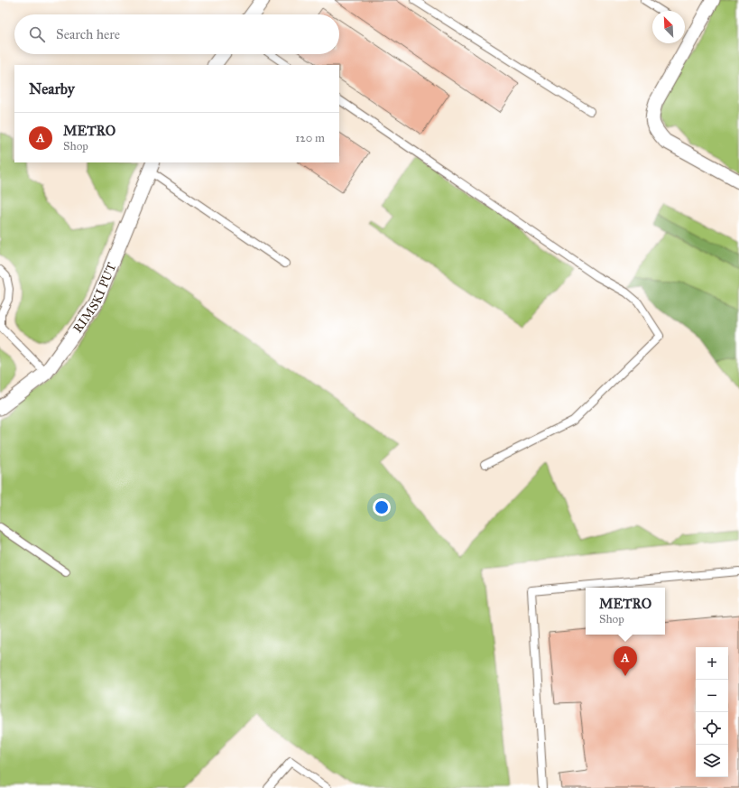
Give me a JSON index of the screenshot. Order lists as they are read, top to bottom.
{
  "streets": {
    "street": ["RIMSKI PUT"]
  },
  "north": "top left",
  "page": {
    "search": "Search here",
    "heading": "Nearby",
    "list": [
      {
        "mark": "A",
        "name": "METRO",
        "note": "Shop",
        "value": "120 m"
      }
    ],
    "popup": ["METRO", "Shop"],
    "pins": "A",
    "map_buttons": ["+", "−"]
  }
}
